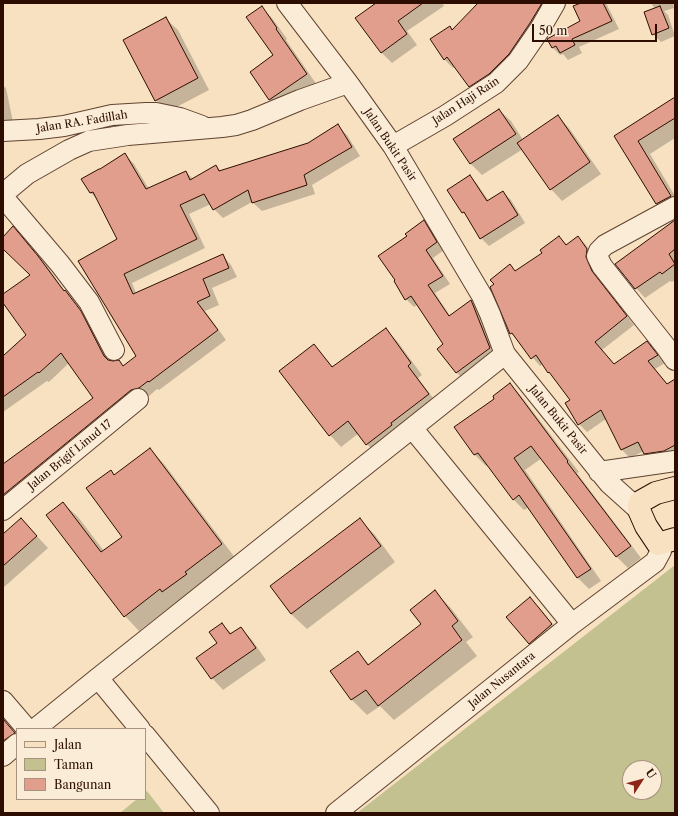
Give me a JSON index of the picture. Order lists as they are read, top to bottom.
{
  "streets": {
    "main road": ["Jalan Nusantara"],
    "street": [
      "Jalan Haji Rain",
      "Jalan RA. Fadillah",
      "Jalan Bukit Pasir",
      "Jalan Brigif Linud 17"
    ]
  },
  "crossings": [
    ["Jalan Haji Rain", "Jalan Bukit Pasir"],
    ["Jalan Bukit Pasir", "Jalan Nusantara"]
  ],
  "legend": ["Jalan", "Taman", "Bangunan"],
  "scale_bar": "50 m",
  "north": "top right"
}
